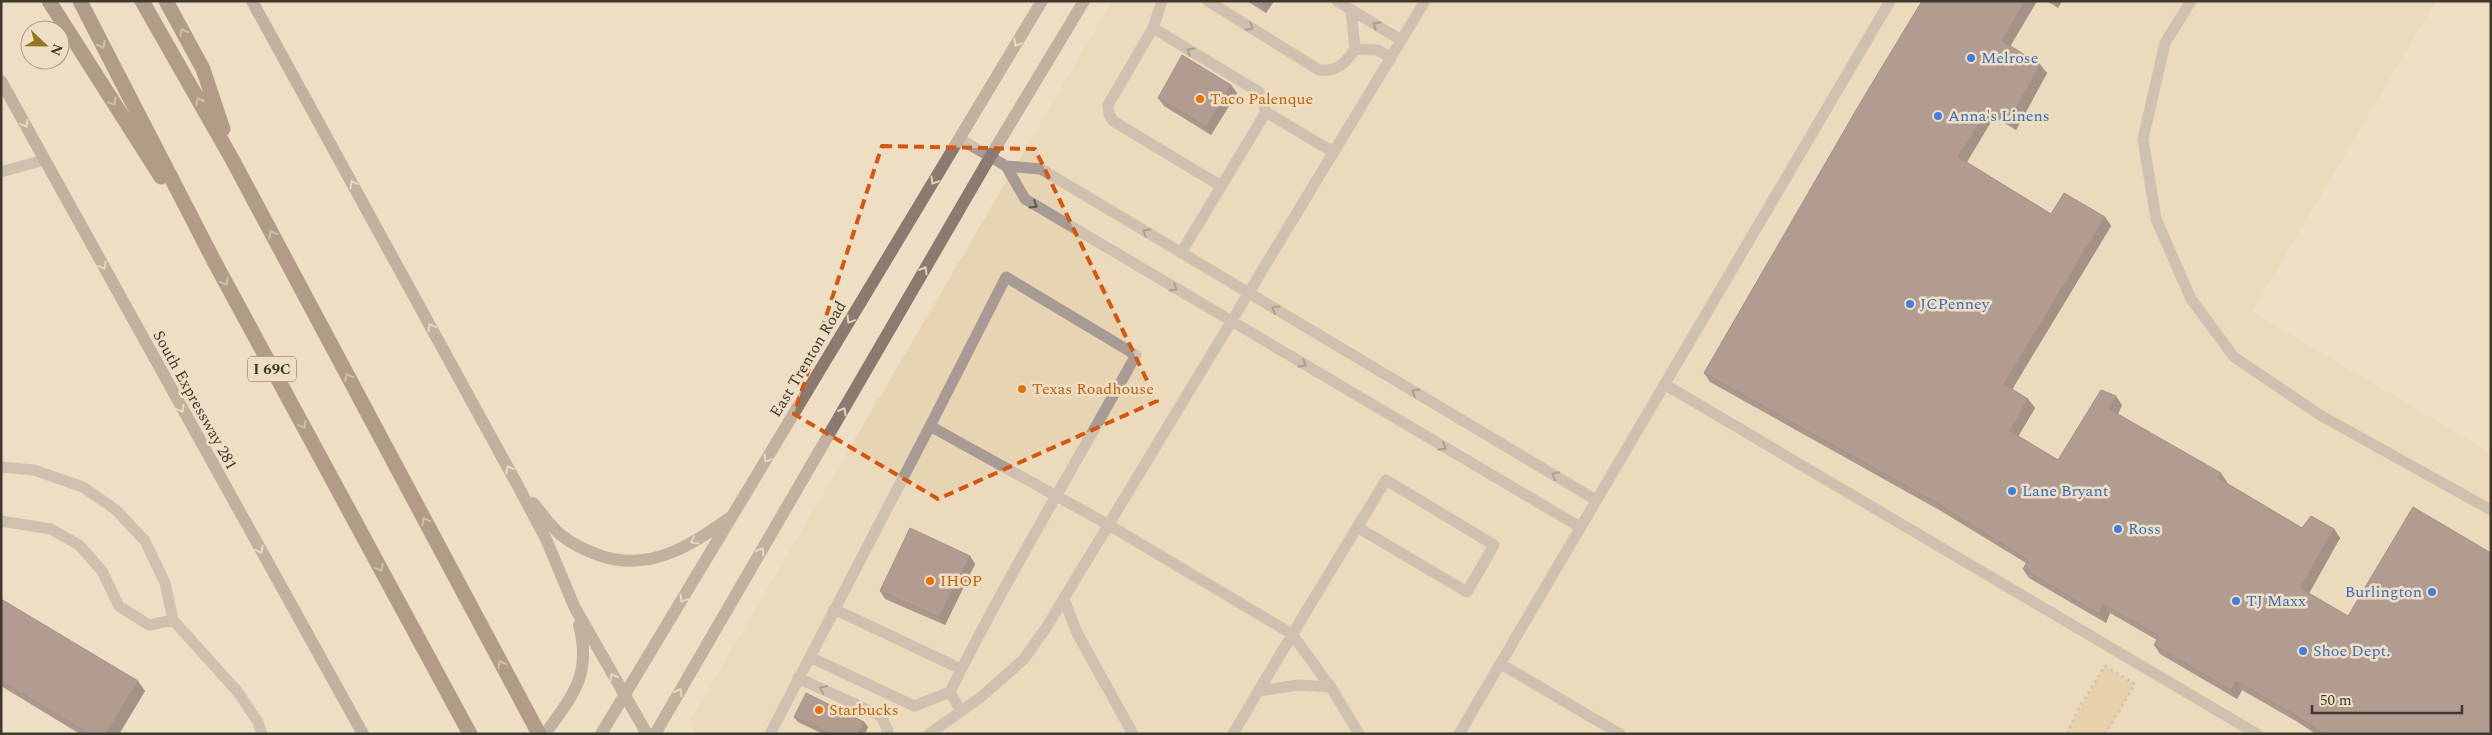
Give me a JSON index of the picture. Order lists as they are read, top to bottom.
{
  "streets": {
    "highway": ["I 69C"],
    "main road": ["East Trenton Road", "South Expressway 281"]
  },
  "one_way": ["South Expressway 281"],
  "places": [
    "Melrose",
    "Taco Palenque",
    "Anna's Linens",
    "JCPenney",
    "Texas Roadhouse",
    "Lane Bryant",
    "Ross",
    "IHOP",
    "Burlington",
    "TJ Maxx",
    "Shoe Dept.",
    "Starbucks"
  ],
  "scale_bar": "50 m",
  "north": "right"
}
